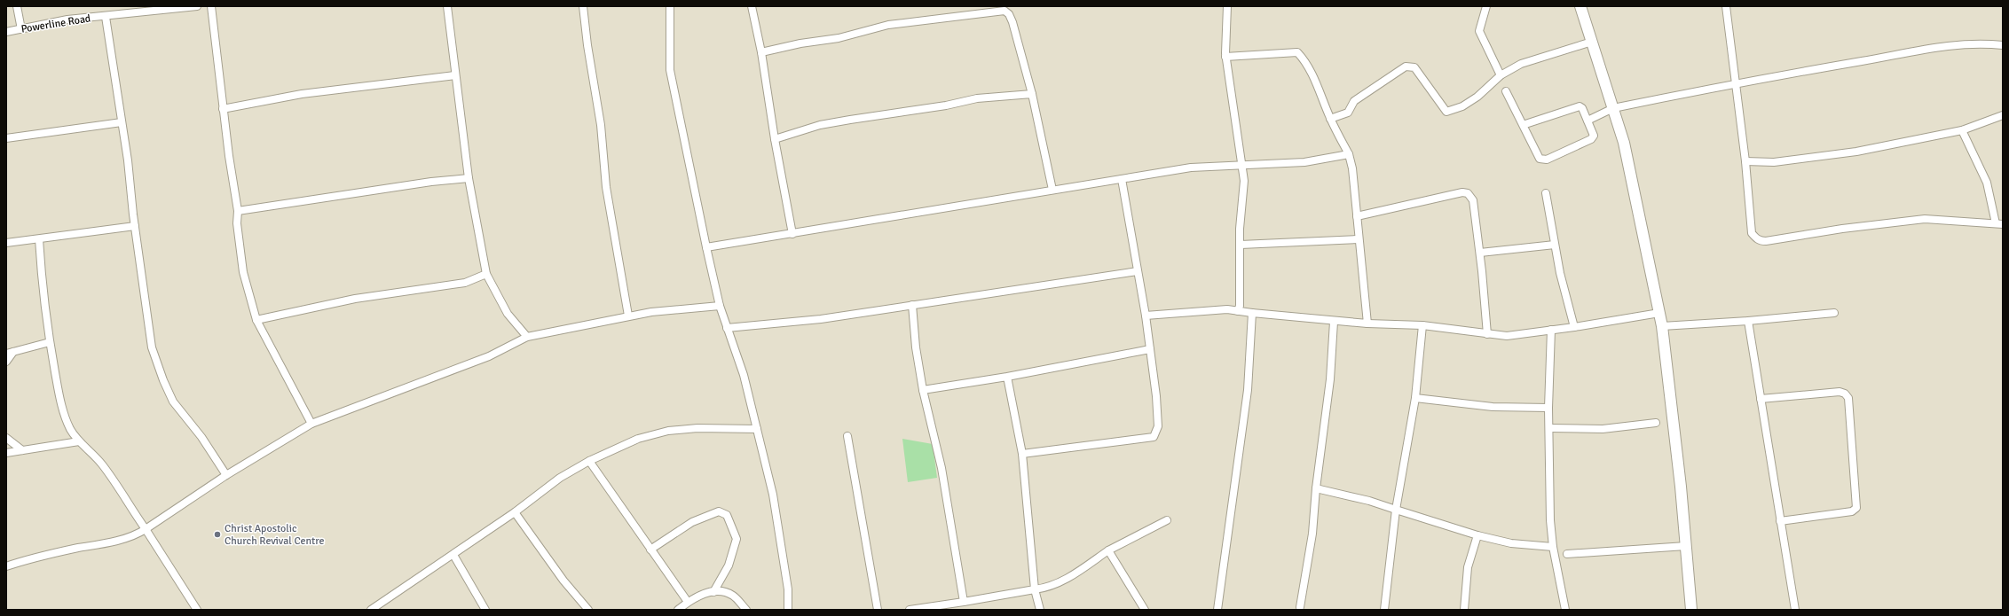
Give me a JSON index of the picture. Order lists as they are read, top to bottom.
{
  "streets": {
    "street": ["Powerline Road"]
  },
  "places": ["Christ Apostolic Church Revival Centre"]
}
